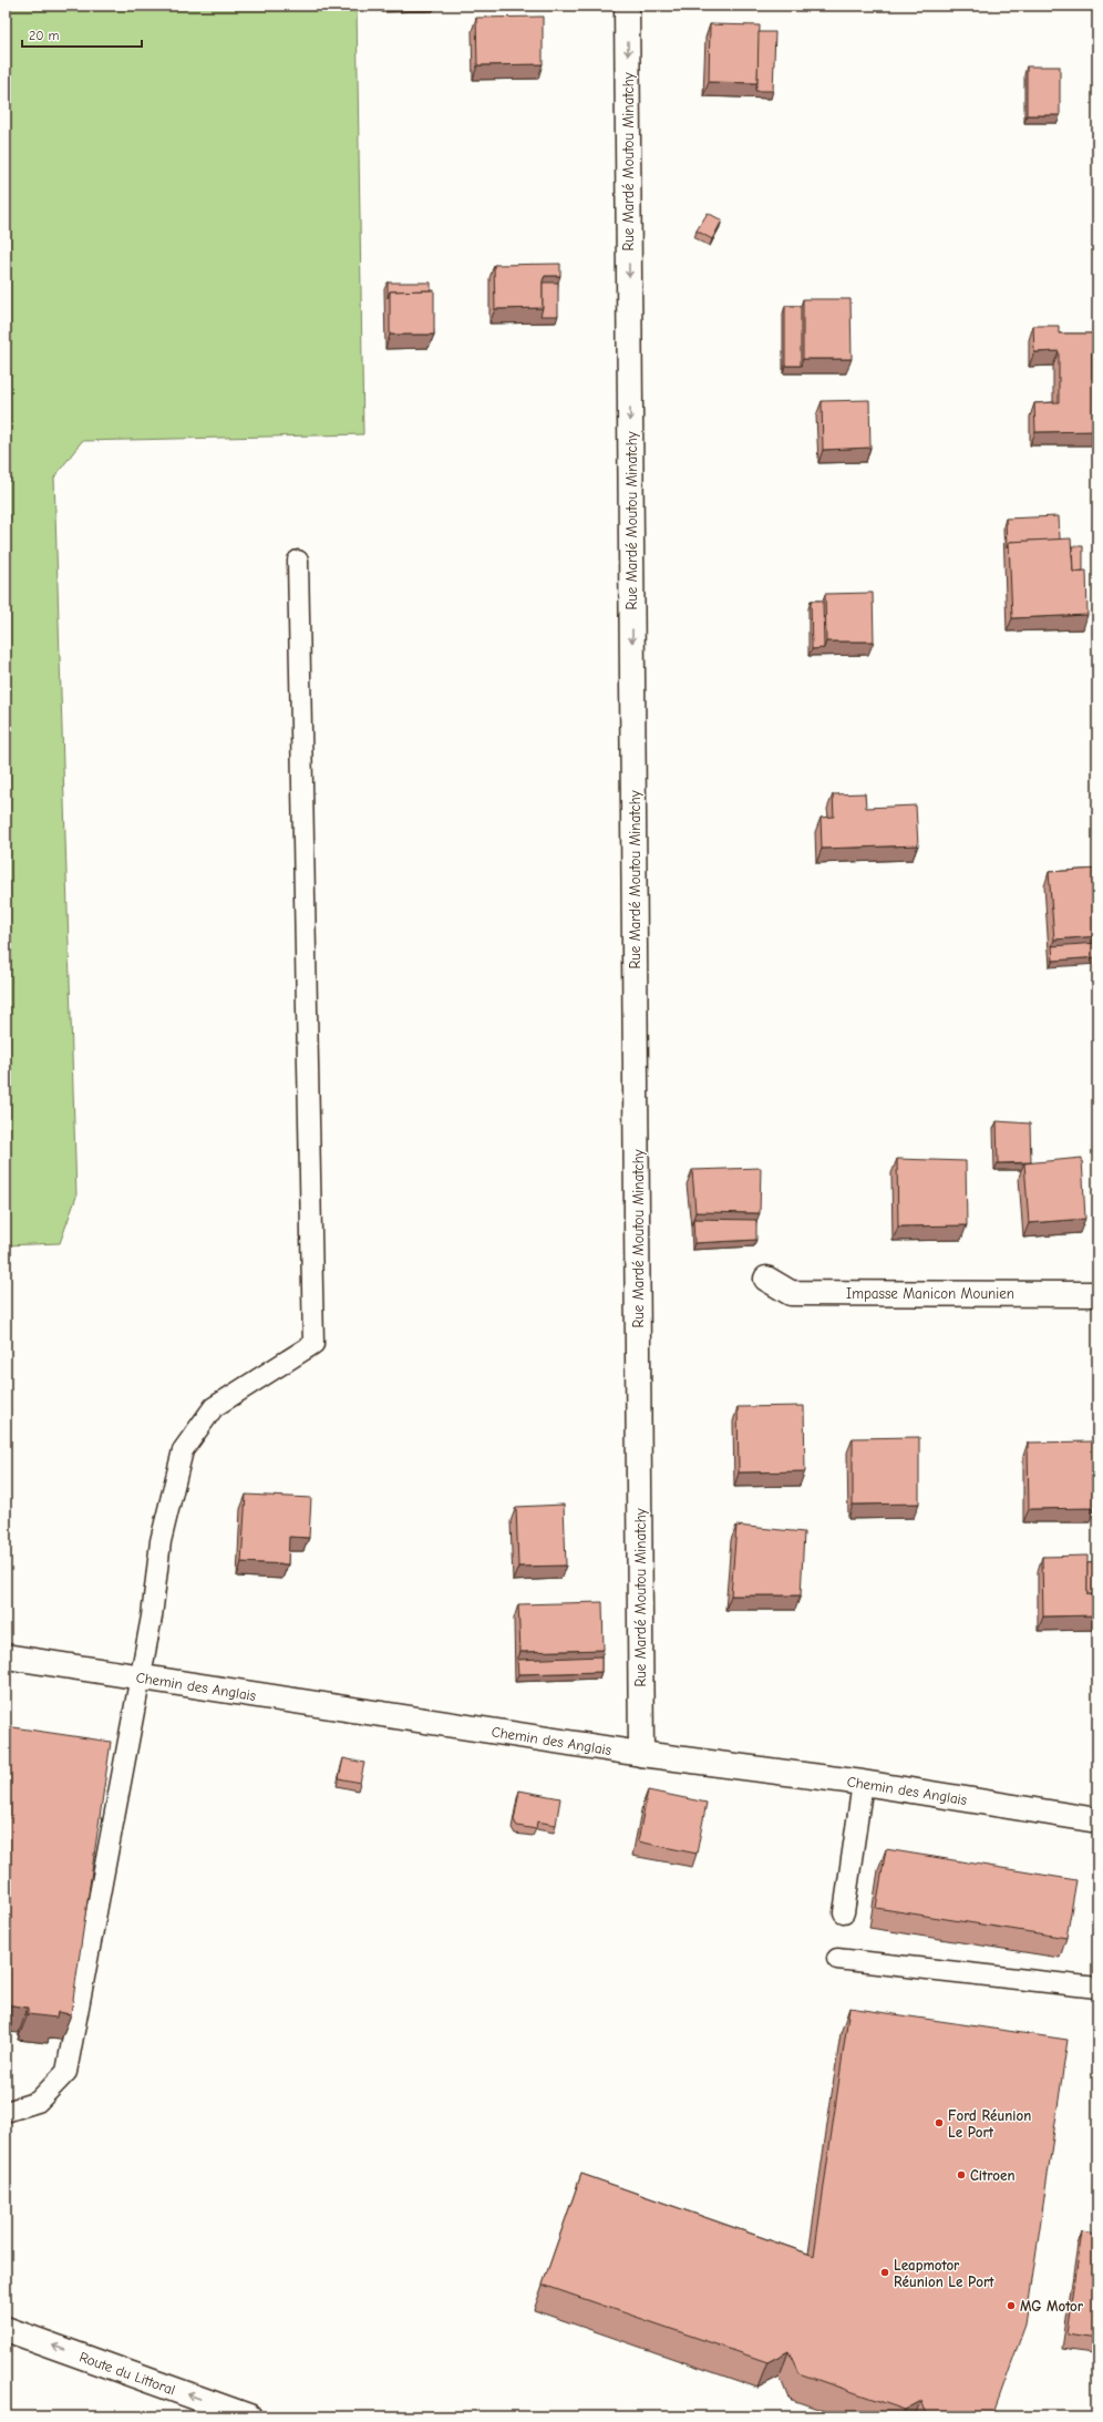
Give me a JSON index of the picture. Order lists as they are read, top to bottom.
{
  "streets": {
    "main road": [
      "Rue Mardé Moutou Minatchy",
      "Impasse Manicon Mounien",
      "Chemin des Anglais",
      "Route du Littoral"
    ]
  },
  "crossings": [
    ["Rue Mardé Moutou Minatchy", "Chemin des Anglais"]
  ],
  "one_way": ["Rue Mardé Moutou Minatchy", "Route du Littoral"],
  "places": [
    "Ford Réunion Le Port",
    "Citroen",
    "Leapmotor Réunion Le Port",
    "MG Motor"
  ],
  "scale_bar": "20 m"
}
